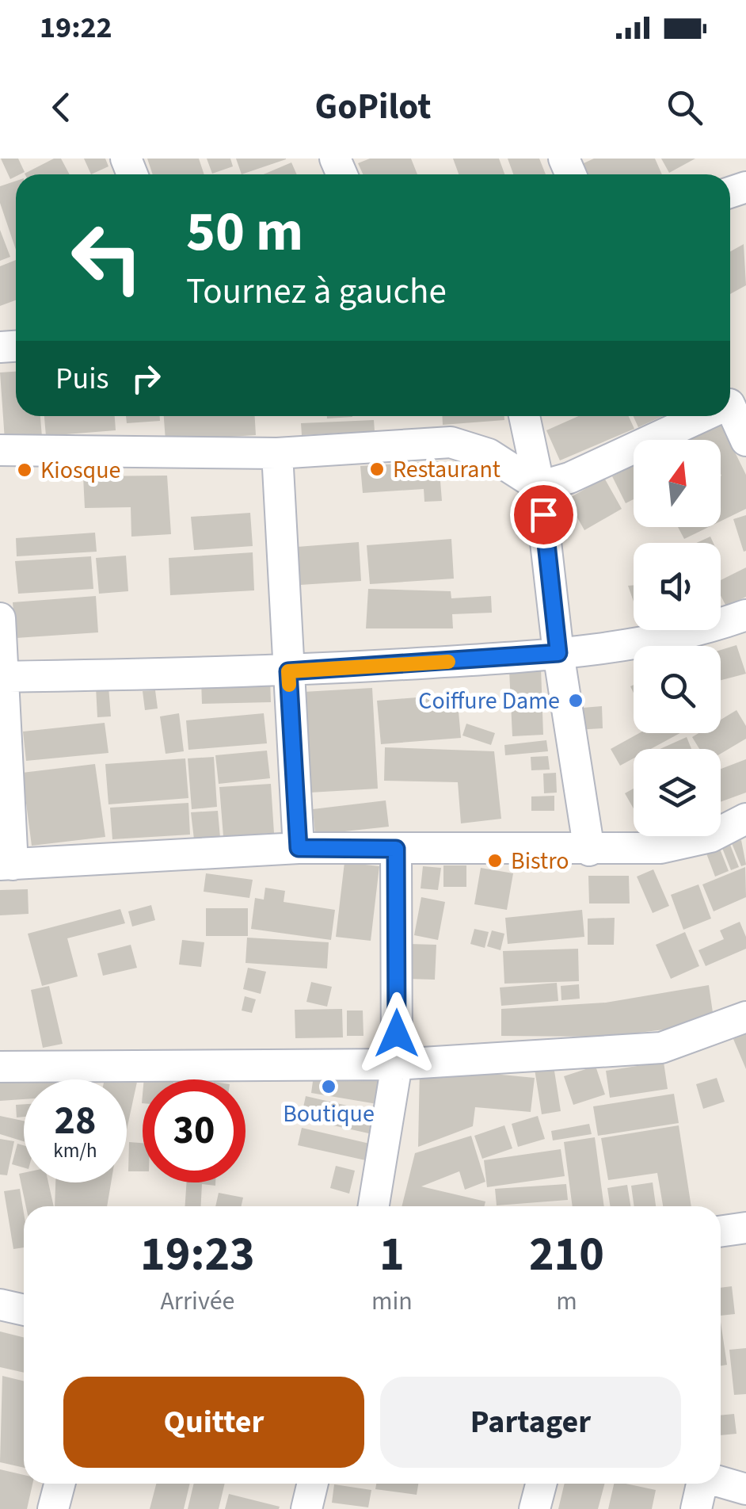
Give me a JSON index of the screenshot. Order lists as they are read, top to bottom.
{
  "places": [
    "Restaurant",
    "Kiosque",
    "Coiffure Dame",
    "Bistro",
    "Boutique"
  ],
  "north": "top",
  "page": {
    "status": "19:22",
    "header": "GoPilot",
    "turn": ["50 m", "Tournez à gauche"],
    "then": "Puis",
    "speed": "28 km/h",
    "limit": "30",
    "eta": [
      "19:23",
      "Arrivée",
      "1",
      "min",
      "210",
      "m"
    ],
    "buttons": ["Quitter", "Partager"]
  }
}
